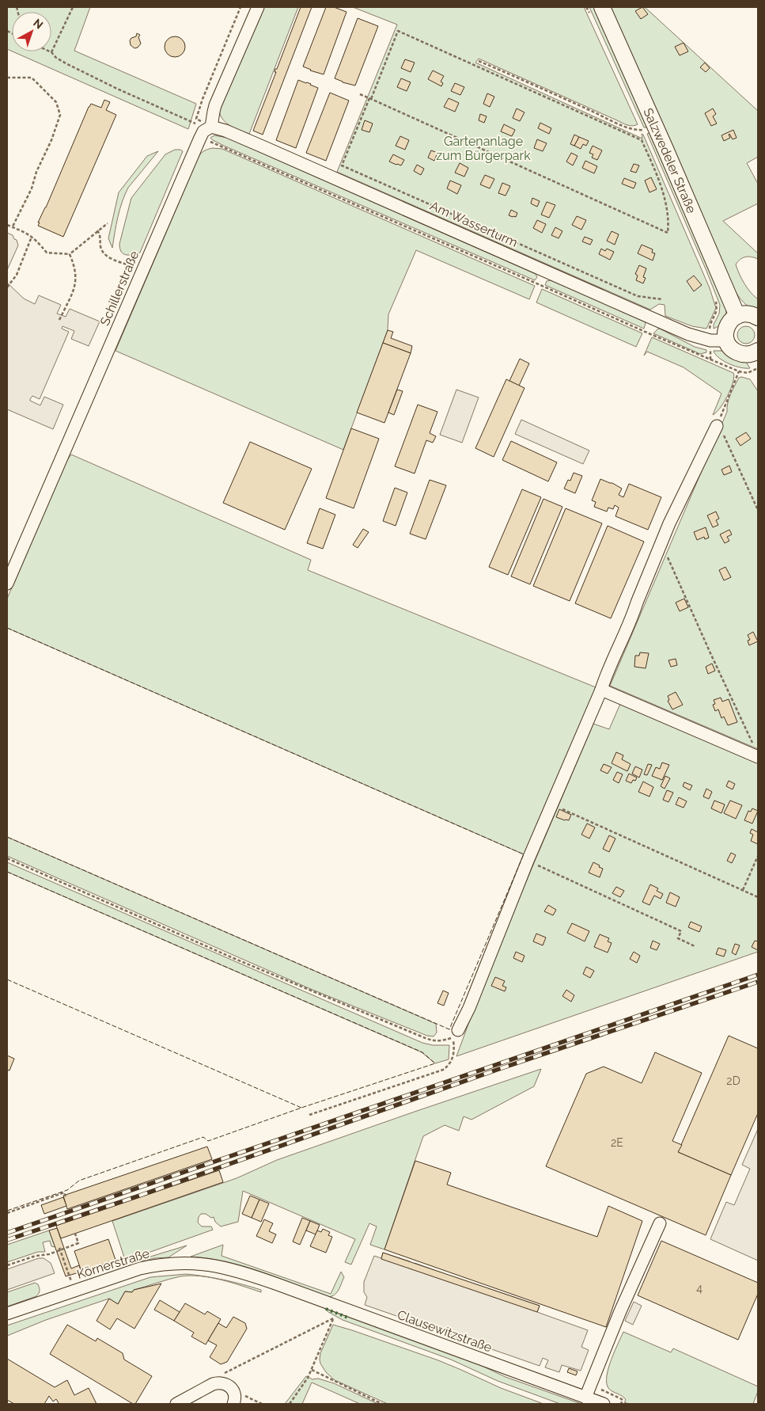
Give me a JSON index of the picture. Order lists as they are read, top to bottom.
{
  "streets": {
    "main road": ["Salzwedeler Straße"],
    "street": [
      "Am Wasserturm",
      "Schillerstraße",
      "Körnerstraße",
      "Clausewitzstraße"
    ]
  },
  "crossings": [
    ["Am Wasserturm", "Schillerstraße"],
    ["Körnerstraße", "Clausewitzstraße"]
  ],
  "parks": ["Gartenanlage zum Bürgerpark"],
  "house_numbers": ["2D", "2E", "4"],
  "north": "top right"
}
